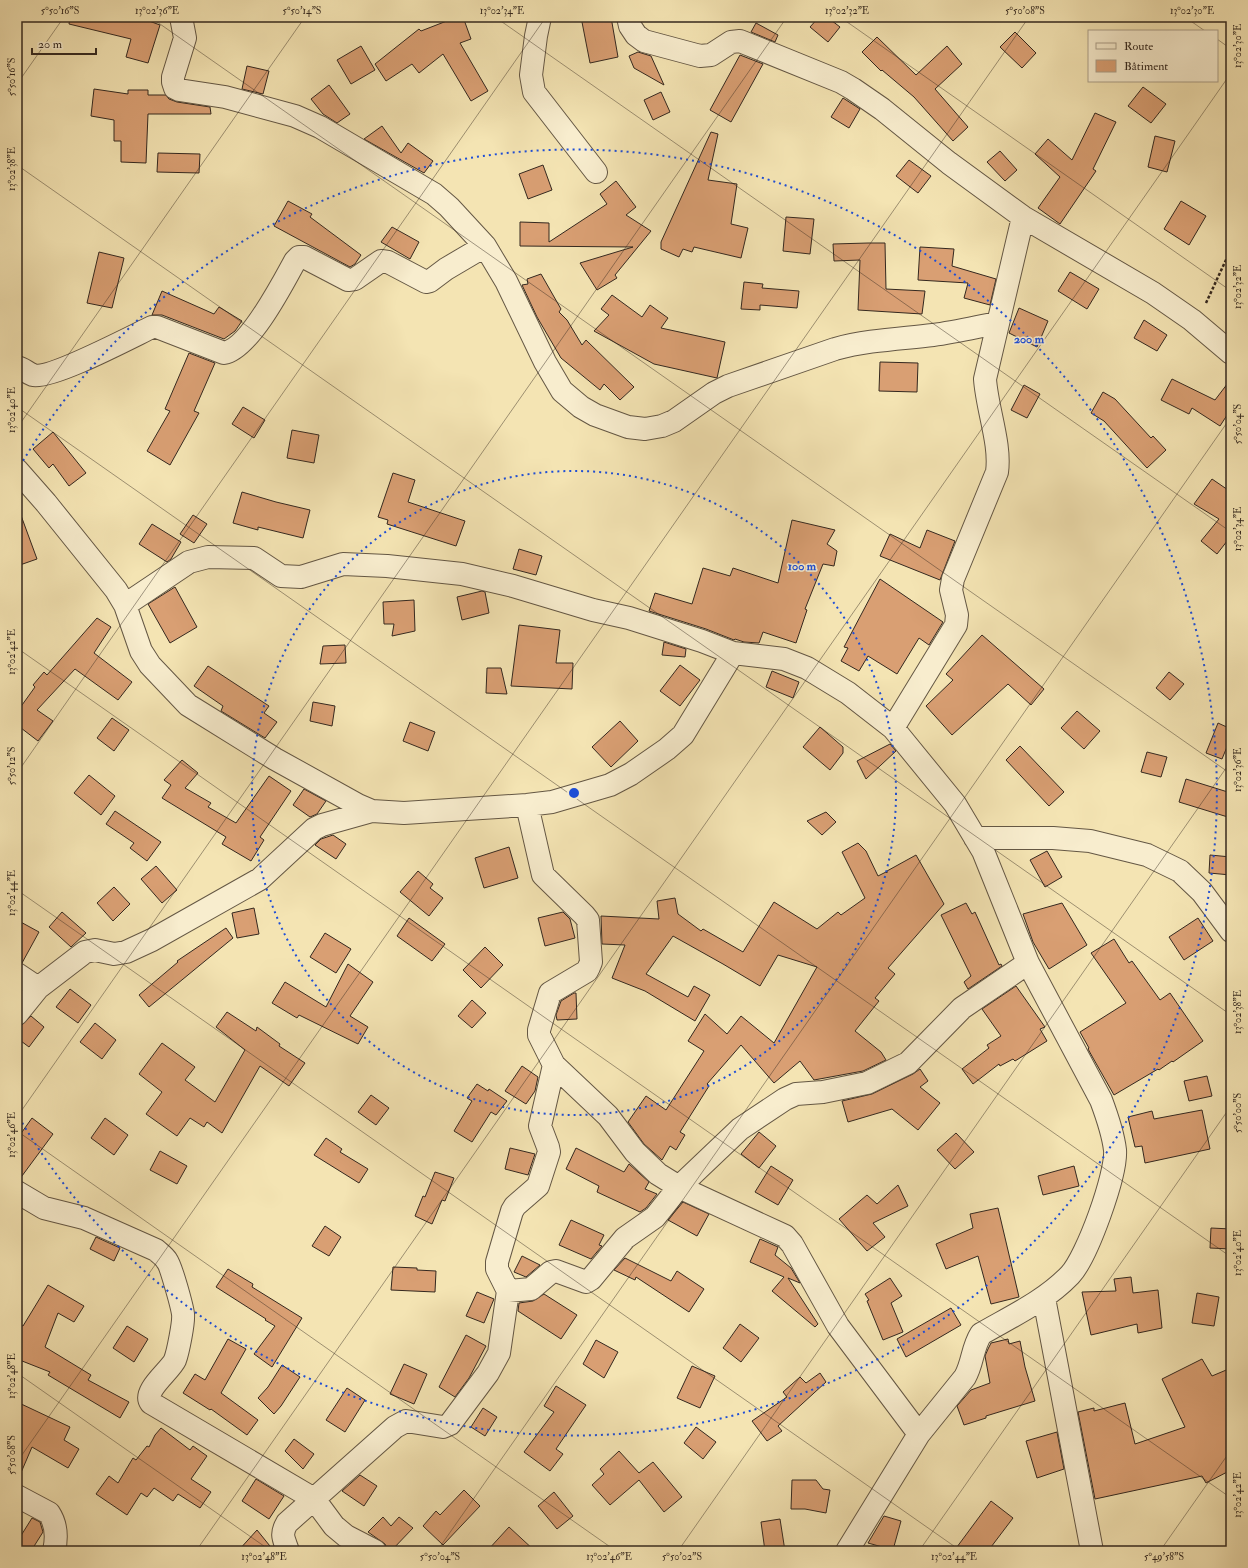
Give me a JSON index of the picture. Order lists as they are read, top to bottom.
{
  "legend": ["Route", "Bâtiment"],
  "scale_bar": "20 m",
  "coordinates": [
    "5°50'16\"S",
    "13°02'36\"E",
    "5°50'14\"S",
    "13°02'34\"E",
    "13°02'32\"E",
    "5°50'08\"S",
    "13°02'30\"E",
    "13°02'38\"E",
    "13°02'40\"E",
    "5°50'04\"S",
    "13°02'42\"E",
    "5°50'12\"S",
    "13°02'44\"E",
    "5°50'00\"S",
    "13°02'46\"E",
    "13°02'48\"E",
    "5°50'02\"S",
    "5°49'58\"S"
  ],
  "rings": ["200 m", "100 m"]
}
